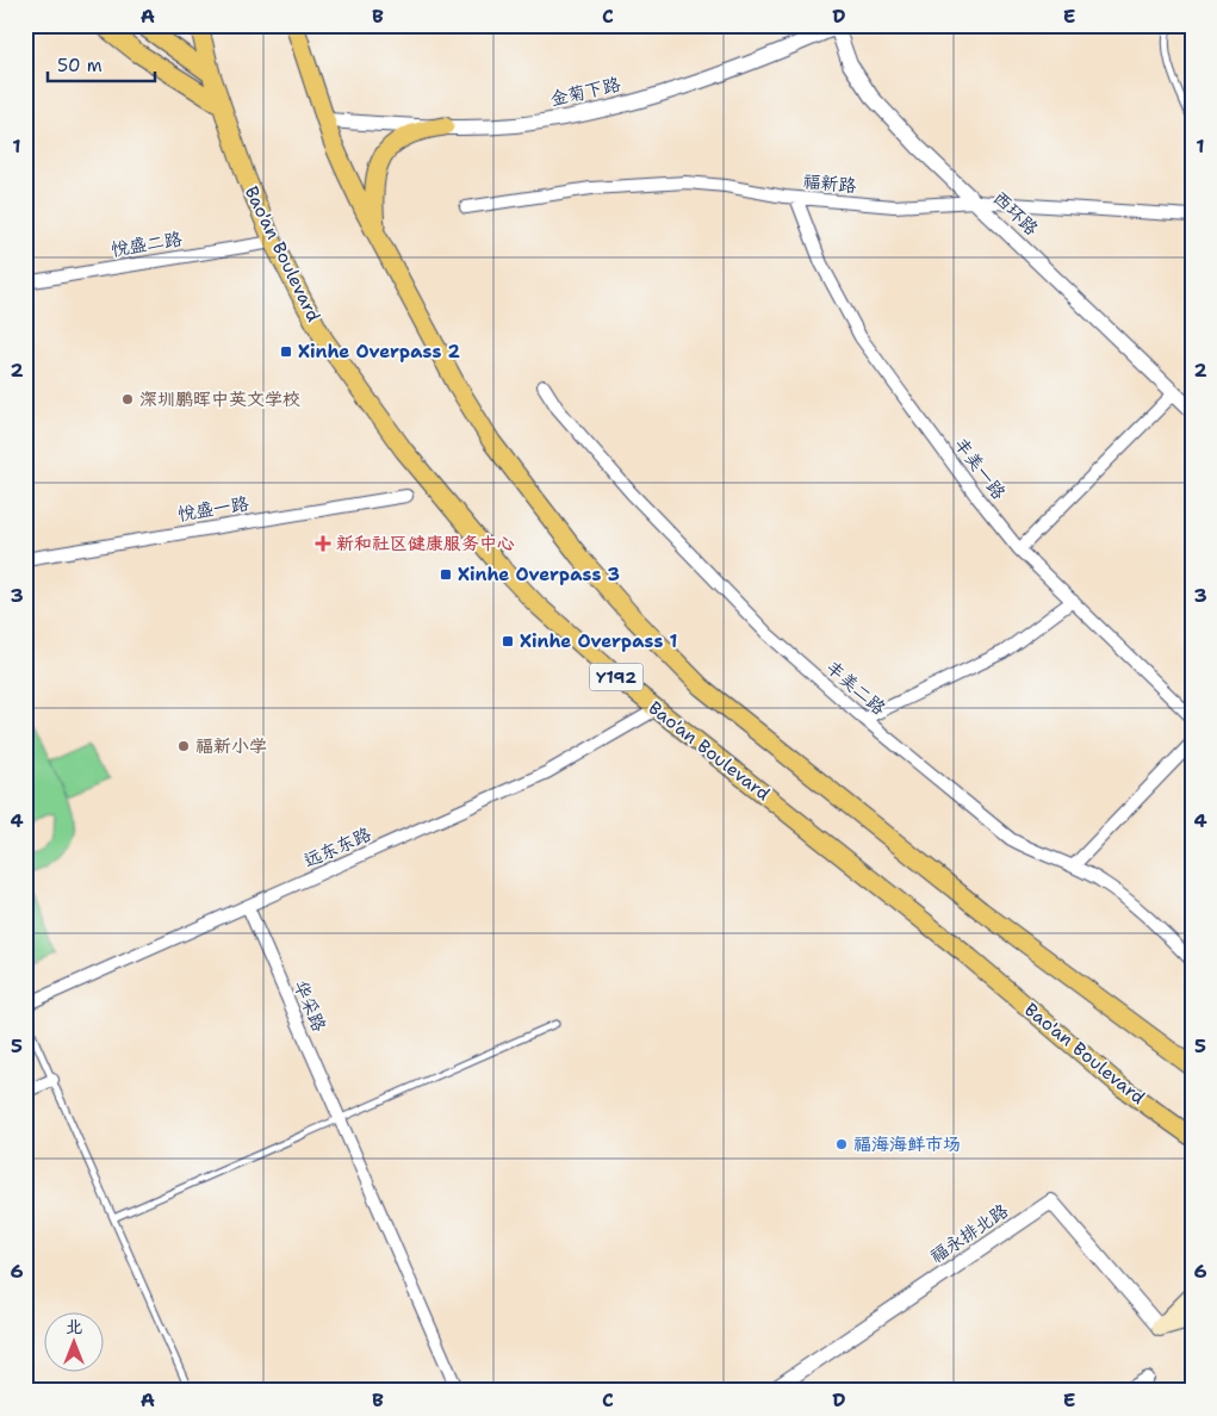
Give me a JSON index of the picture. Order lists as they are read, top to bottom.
{
  "streets": {
    "main road": ["Bao'an Boulevard", "Y192"],
    "street": [
      "金菊下路",
      "福新路",
      "西环路",
      "悦盛二路",
      "丰美一路",
      "悦盛一路",
      "丰美二路",
      "远东东路",
      "华采路",
      "福永排北路"
    ]
  },
  "crossings": [
    ["金菊下路", "西环路"],
    ["金菊下路", "Y192"],
    ["福新路", "西环路"],
    ["福新路", "丰美一路"],
    ["悦盛二路", "Bao'an Boulevard"],
    ["Bao'an Boulevard", "远东东路"],
    ["远东东路", "华采路"]
  ],
  "places": {
    "transit": ["Xinhe Overpass 2", "Xinhe Overpass 3", "Xinhe Overpass 1"],
    "other": ["深圳鹏晖中英文学校", "福新小学", "福海海鲜市场"],
    "health": ["新和社区健康服务中心"]
  },
  "scale_bar": "50 m",
  "north": "top",
  "grid": {
    "columns": [
      "A",
      "B",
      "C",
      "D",
      "E"
    ],
    "rows": [
      "1",
      "2",
      "3",
      "4",
      "5",
      "6"
    ]
  }
}
